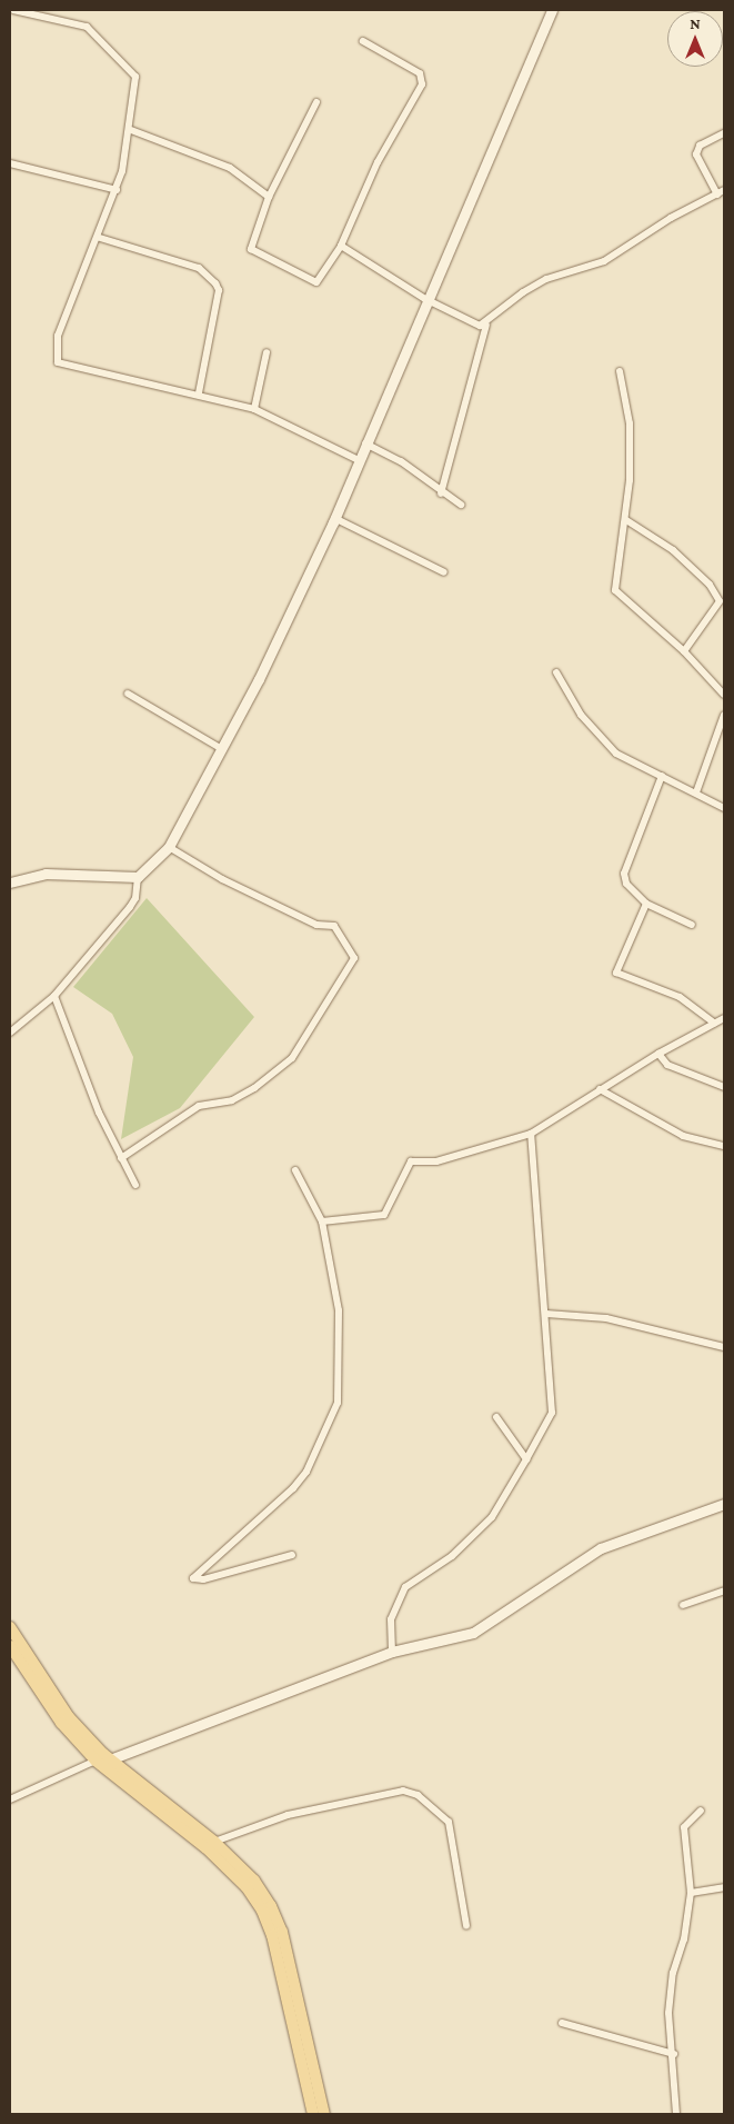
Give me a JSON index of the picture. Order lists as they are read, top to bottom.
{
  "north": "top"
}
